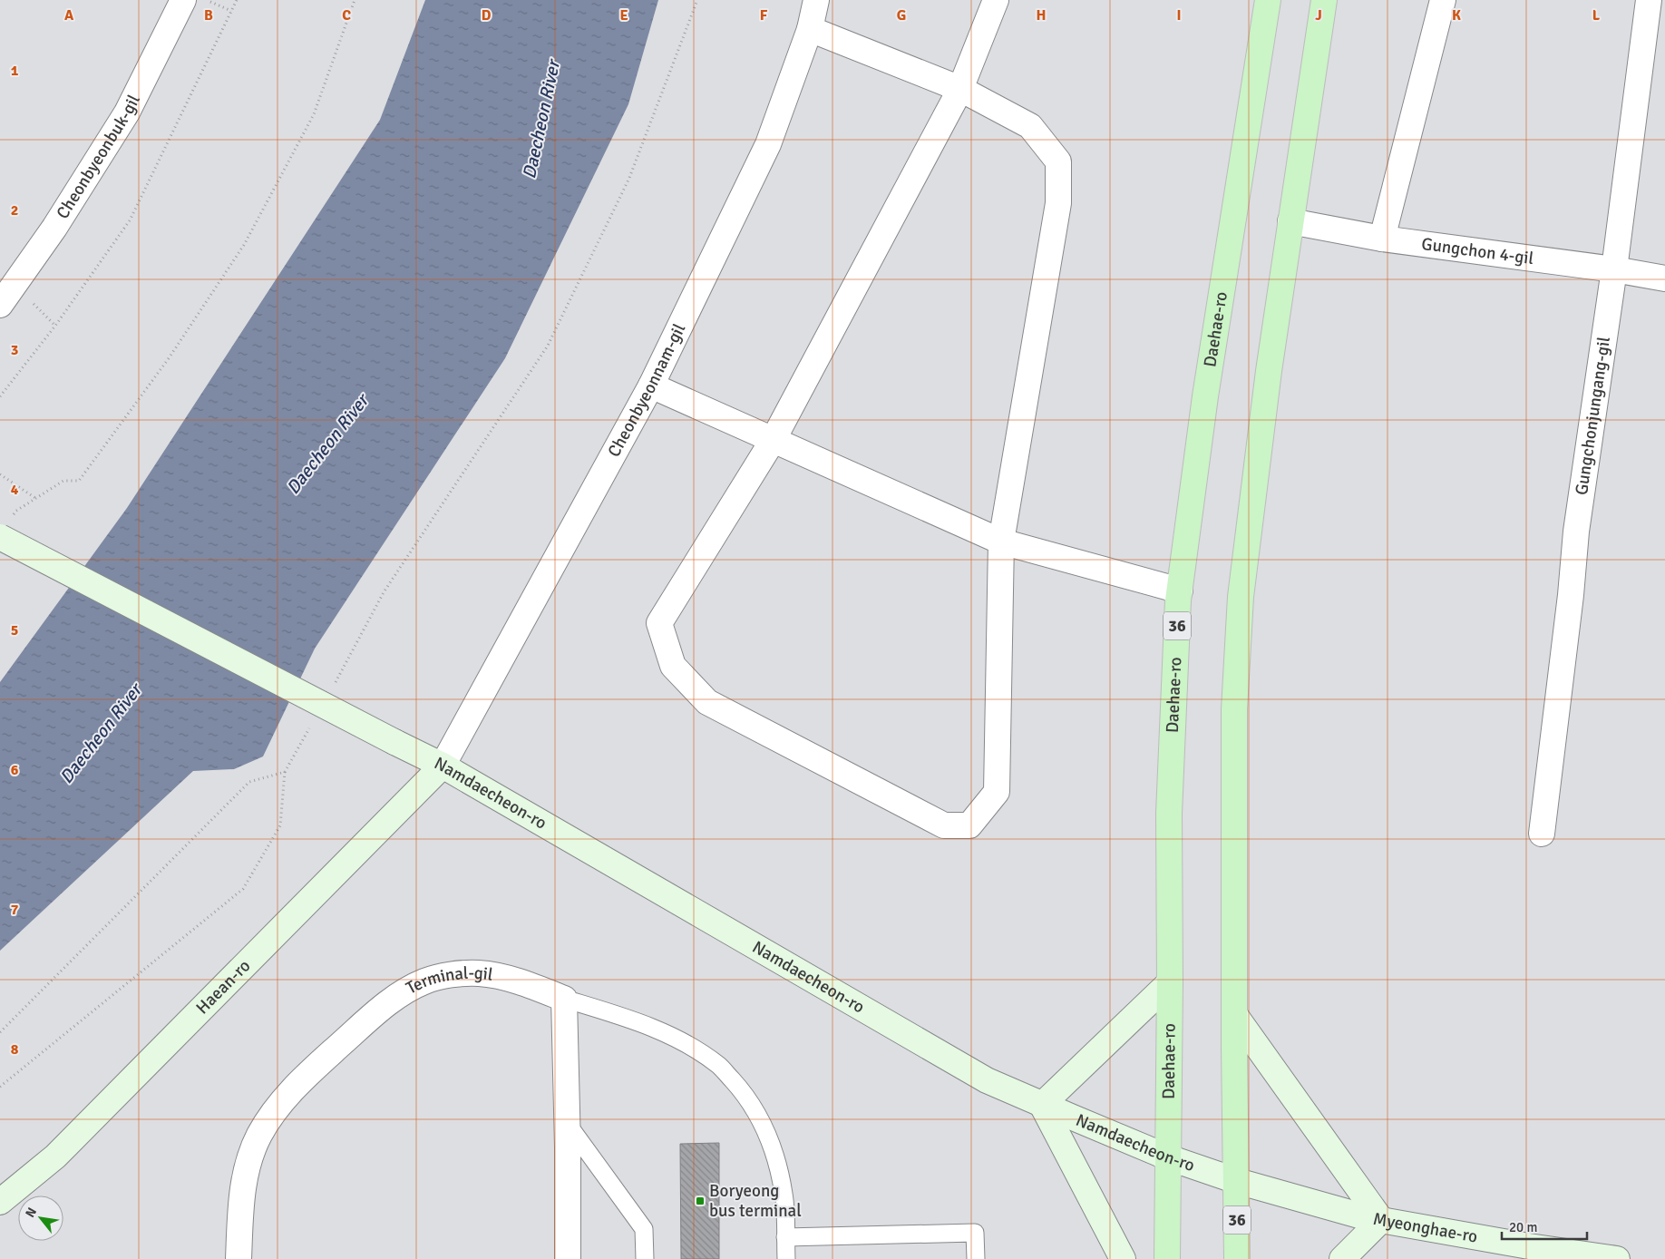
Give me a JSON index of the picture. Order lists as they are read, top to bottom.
{
  "streets": {
    "main road": [
      "Daehae-ro",
      "36",
      "Namdaecheon-ro",
      "Haean-ro",
      "Myeonghae-ro"
    ],
    "street": [
      "Cheonbyeonbuk-gil",
      "Gungchon 4-gil",
      "Cheonbyeonnam-gil",
      "Gungchonjungang-gil",
      "Terminal-gil"
    ]
  },
  "crossings": [
    ["Gungchon 4-gil", "Gungchonjungang-gil"],
    ["Gungchon 4-gil", "36"],
    ["Daehae-ro", "Namdaecheon-ro"],
    ["Cheonbyeonnam-gil", "Namdaecheon-ro"],
    ["Cheonbyeonnam-gil", "Haean-ro"],
    ["36", "Namdaecheon-ro"],
    ["36", "Myeonghae-ro"],
    ["Namdaecheon-ro", "Haean-ro"],
    ["Namdaecheon-ro", "Myeonghae-ro"]
  ],
  "water": ["Daecheon River"],
  "places": {
    "transit": ["Boryeong bus terminal"]
  },
  "scale_bar": "20 m",
  "north": "top left",
  "grid": {
    "columns": [
      "A",
      "B",
      "C",
      "D",
      "E",
      "F",
      "G",
      "H",
      "I",
      "J",
      "K",
      "L"
    ],
    "rows": [
      "1",
      "2",
      "3",
      "4",
      "5",
      "6",
      "7",
      "8"
    ]
  }
}
